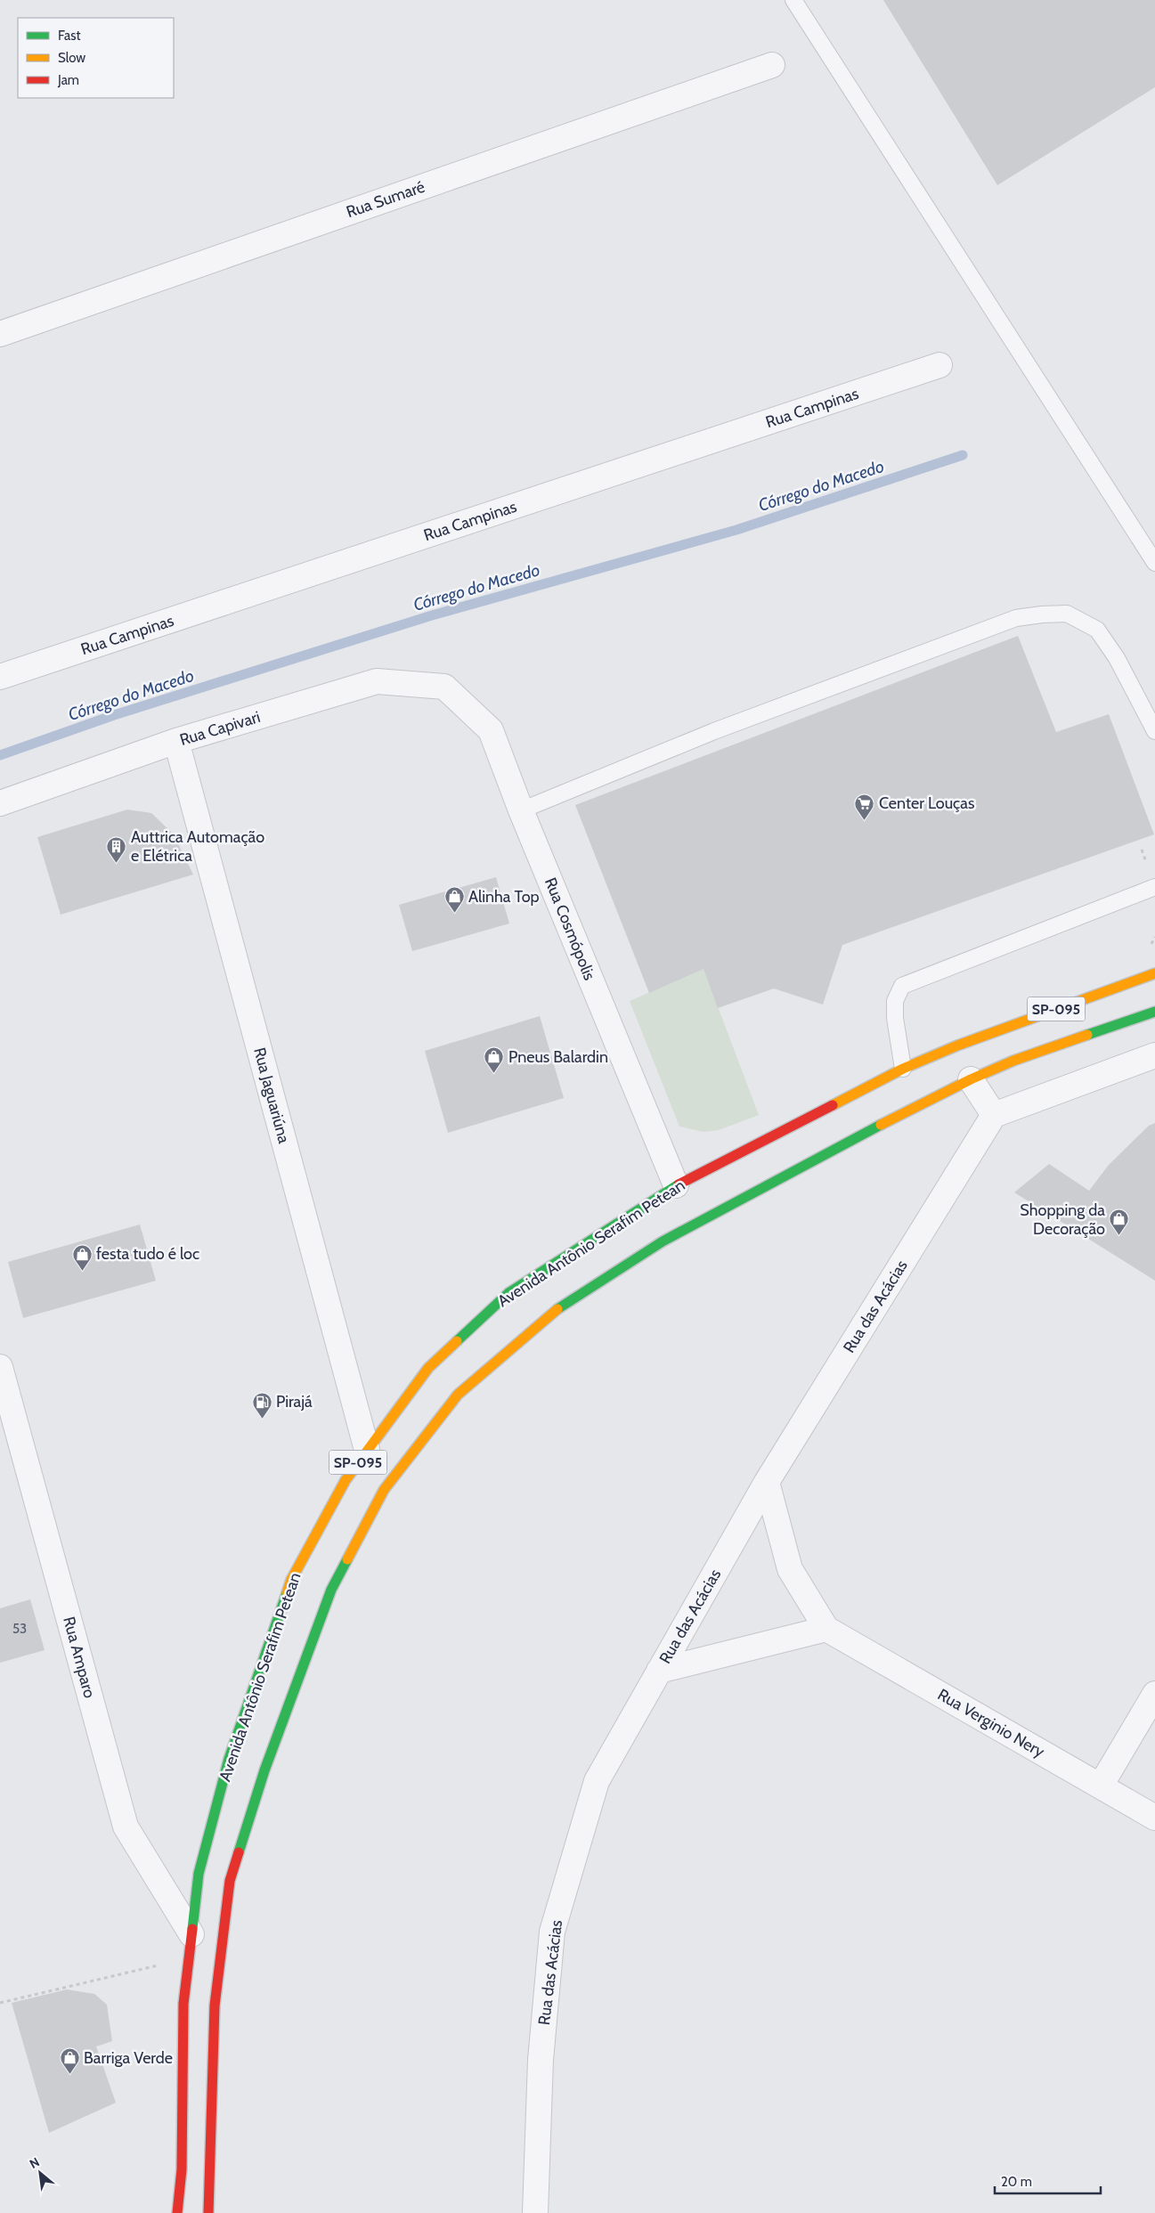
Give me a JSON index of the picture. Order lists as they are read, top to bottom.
{
  "streets": {
    "main road": ["SP-095", "Avenida Antônio Serafim Petean"],
    "street": [
      "Rua Sumaré",
      "Rua Campinas",
      "Rua Capivari",
      "Rua Cosmópolis",
      "Rua Jaguariúna",
      "Rua das Acácias",
      "Rua Amparo",
      "Rua Verginio Nery"
    ]
  },
  "crossings": [
    ["Rua Capivari", "Rua Cosmópolis"],
    ["Rua Capivari", "Rua Jaguariúna"],
    ["Rua Cosmópolis", "Avenida Antônio Serafim Petean"],
    ["Rua Jaguariúna", "Avenida Antônio Serafim Petean"],
    ["Avenida Antônio Serafim Petean", "Rua Amparo"],
    ["Rua das Acácias", "Rua Verginio Nery"]
  ],
  "water": ["Córrego do Macedo"],
  "places": {
    "supermarket": ["Center Louças"],
    "building": ["Auttrica Automação e Elétrica"],
    "shop": [
      "Alinha Top",
      "Pneus Balardin",
      "Shopping da Decoração",
      "festa tudo é loc",
      "Barriga Verde"
    ],
    "fuel station": ["Pirajá"]
  },
  "house_numbers": ["53"],
  "legend": ["Fast", "Slow", "Jam"],
  "scale_bar": "20 m",
  "north": "top left"
}
